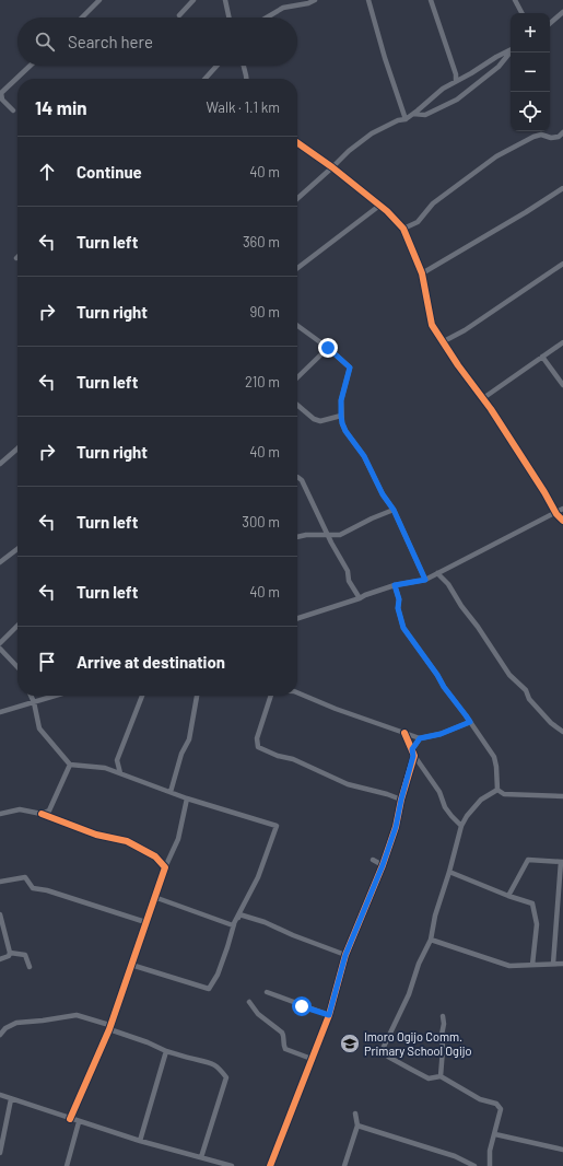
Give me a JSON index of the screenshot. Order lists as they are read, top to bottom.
{
  "places": {
    "school or university": ["Imoro Ogijo Comm. Primary School Ogijo"]
  },
  "page": {
    "map_buttons": ["+", "−"],
    "search": "Search here",
    "heading": ["14 min", "Walk · 1.1 km"],
    "list": [
      ["Continue", "40 m"],
      ["Turn left", "360 m"],
      ["Turn right", "90 m"],
      ["Turn left", "210 m"],
      ["Turn right", "40 m"],
      ["Turn left", "300 m"],
      ["Turn left", "40 m"],
      "Arrive at destination"
    ]
  }
}
